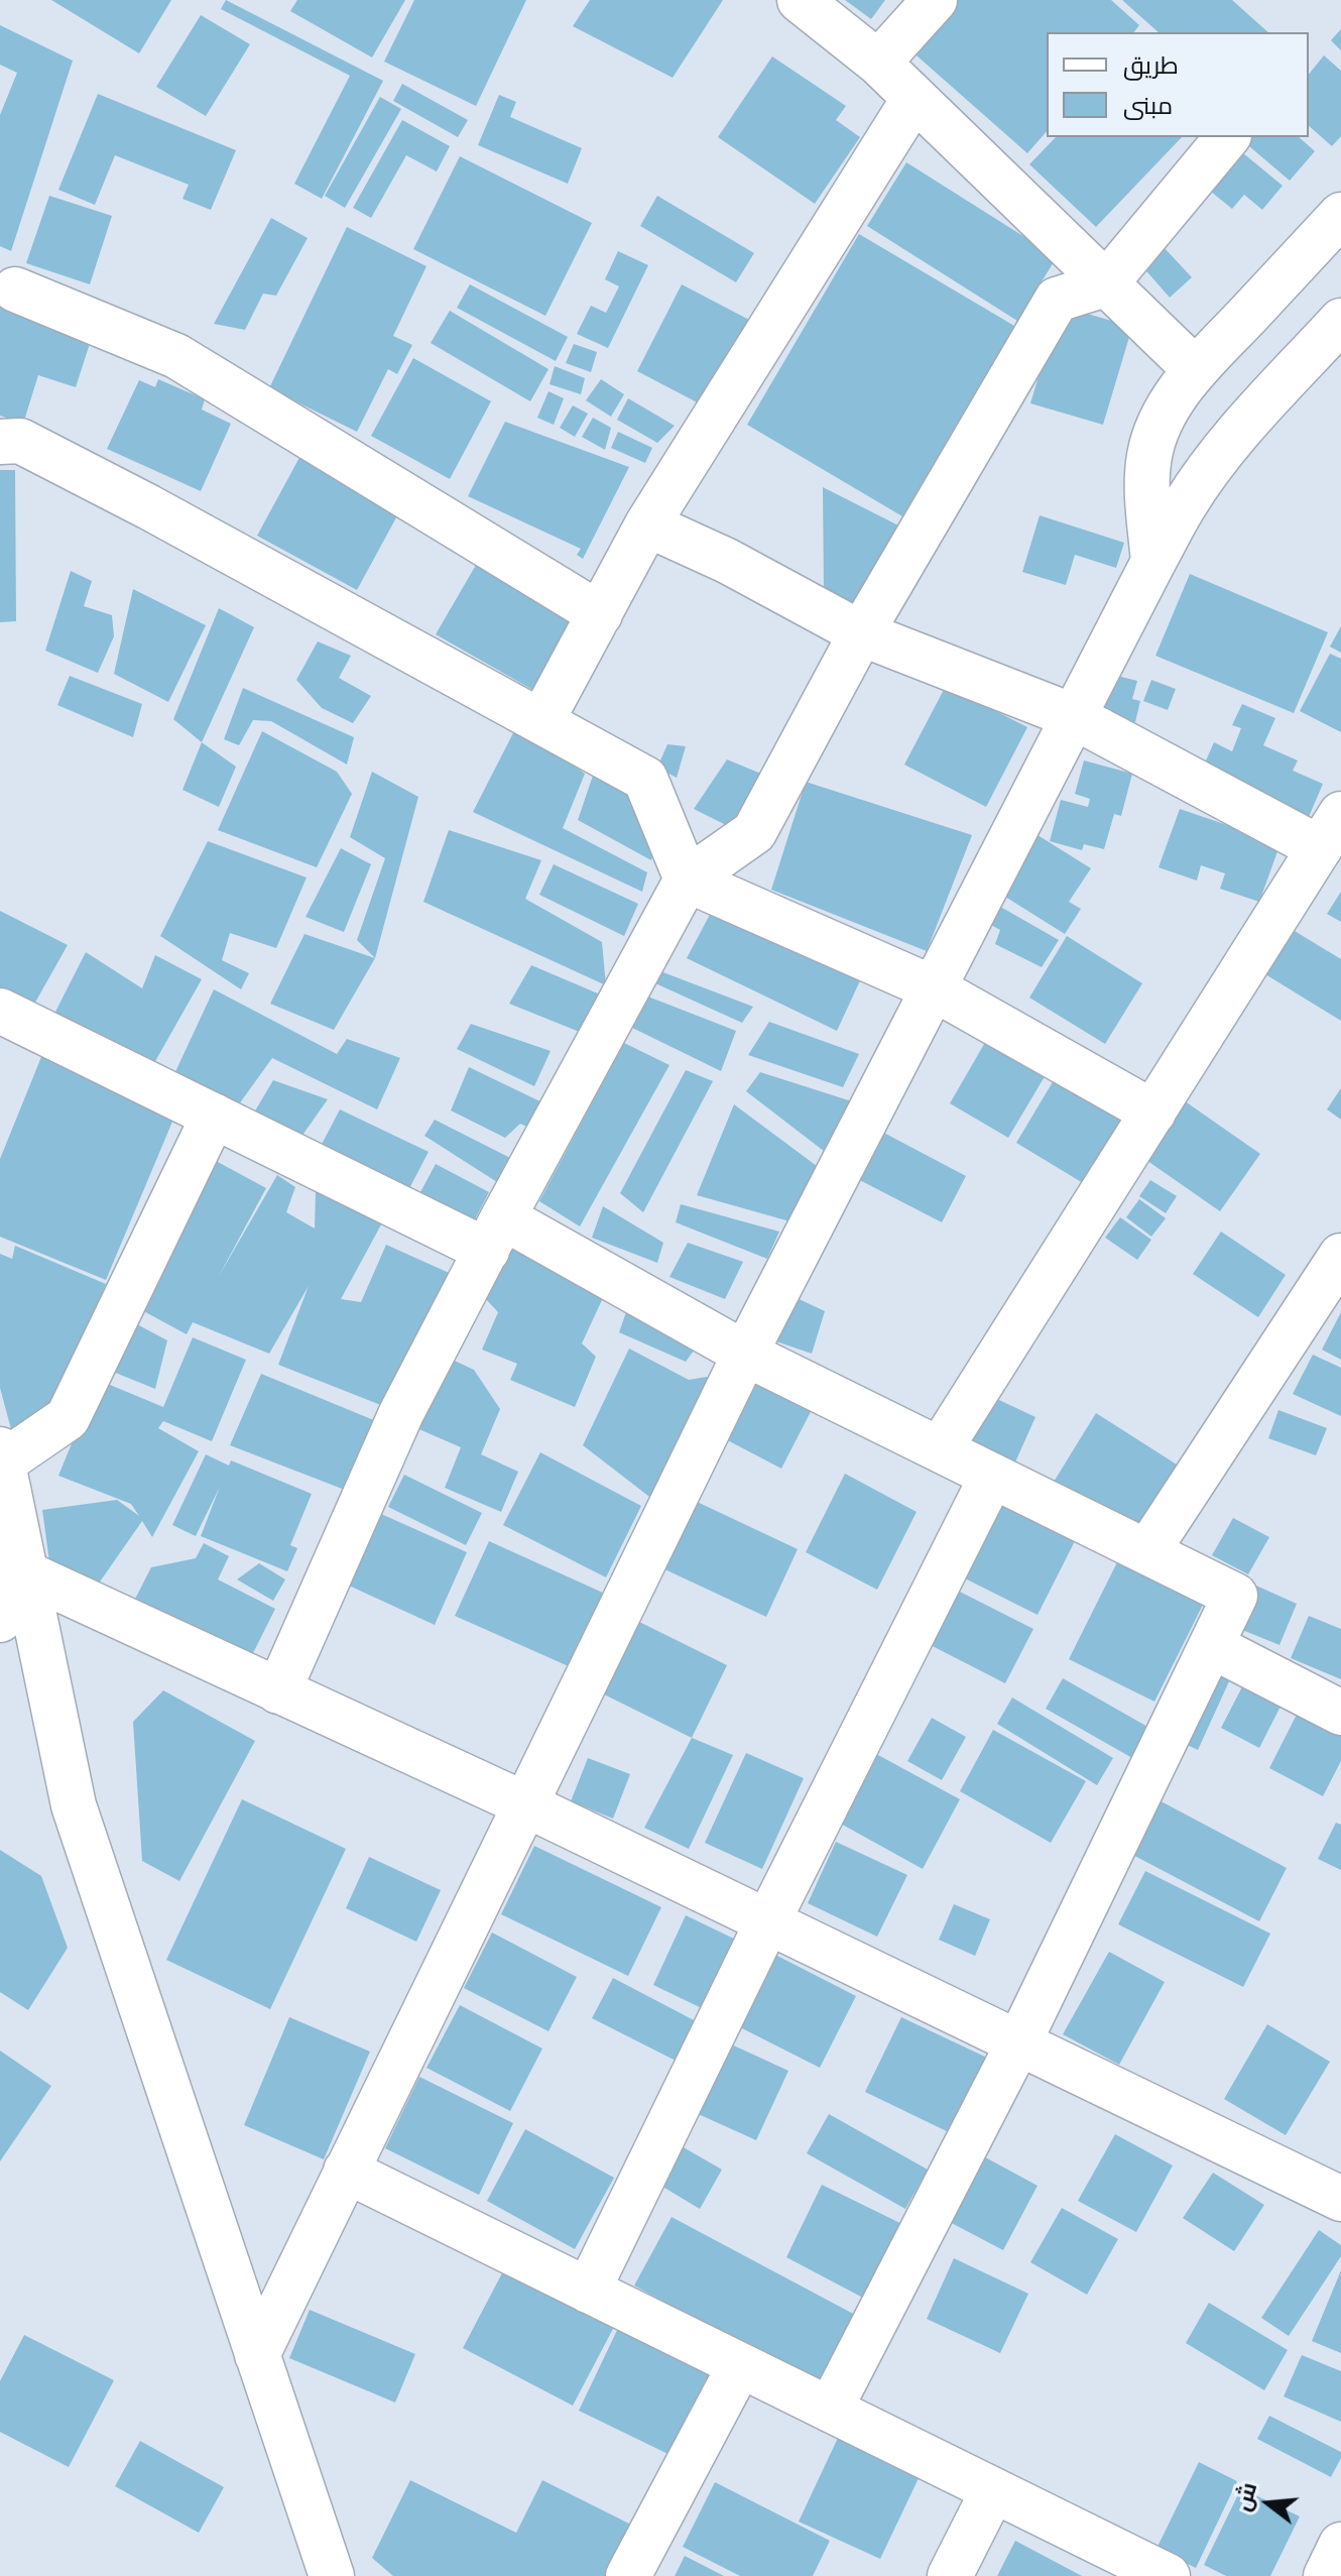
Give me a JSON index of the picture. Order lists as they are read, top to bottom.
{
  "legend": ["طريق", "مبنى"],
  "north": "left"
}
